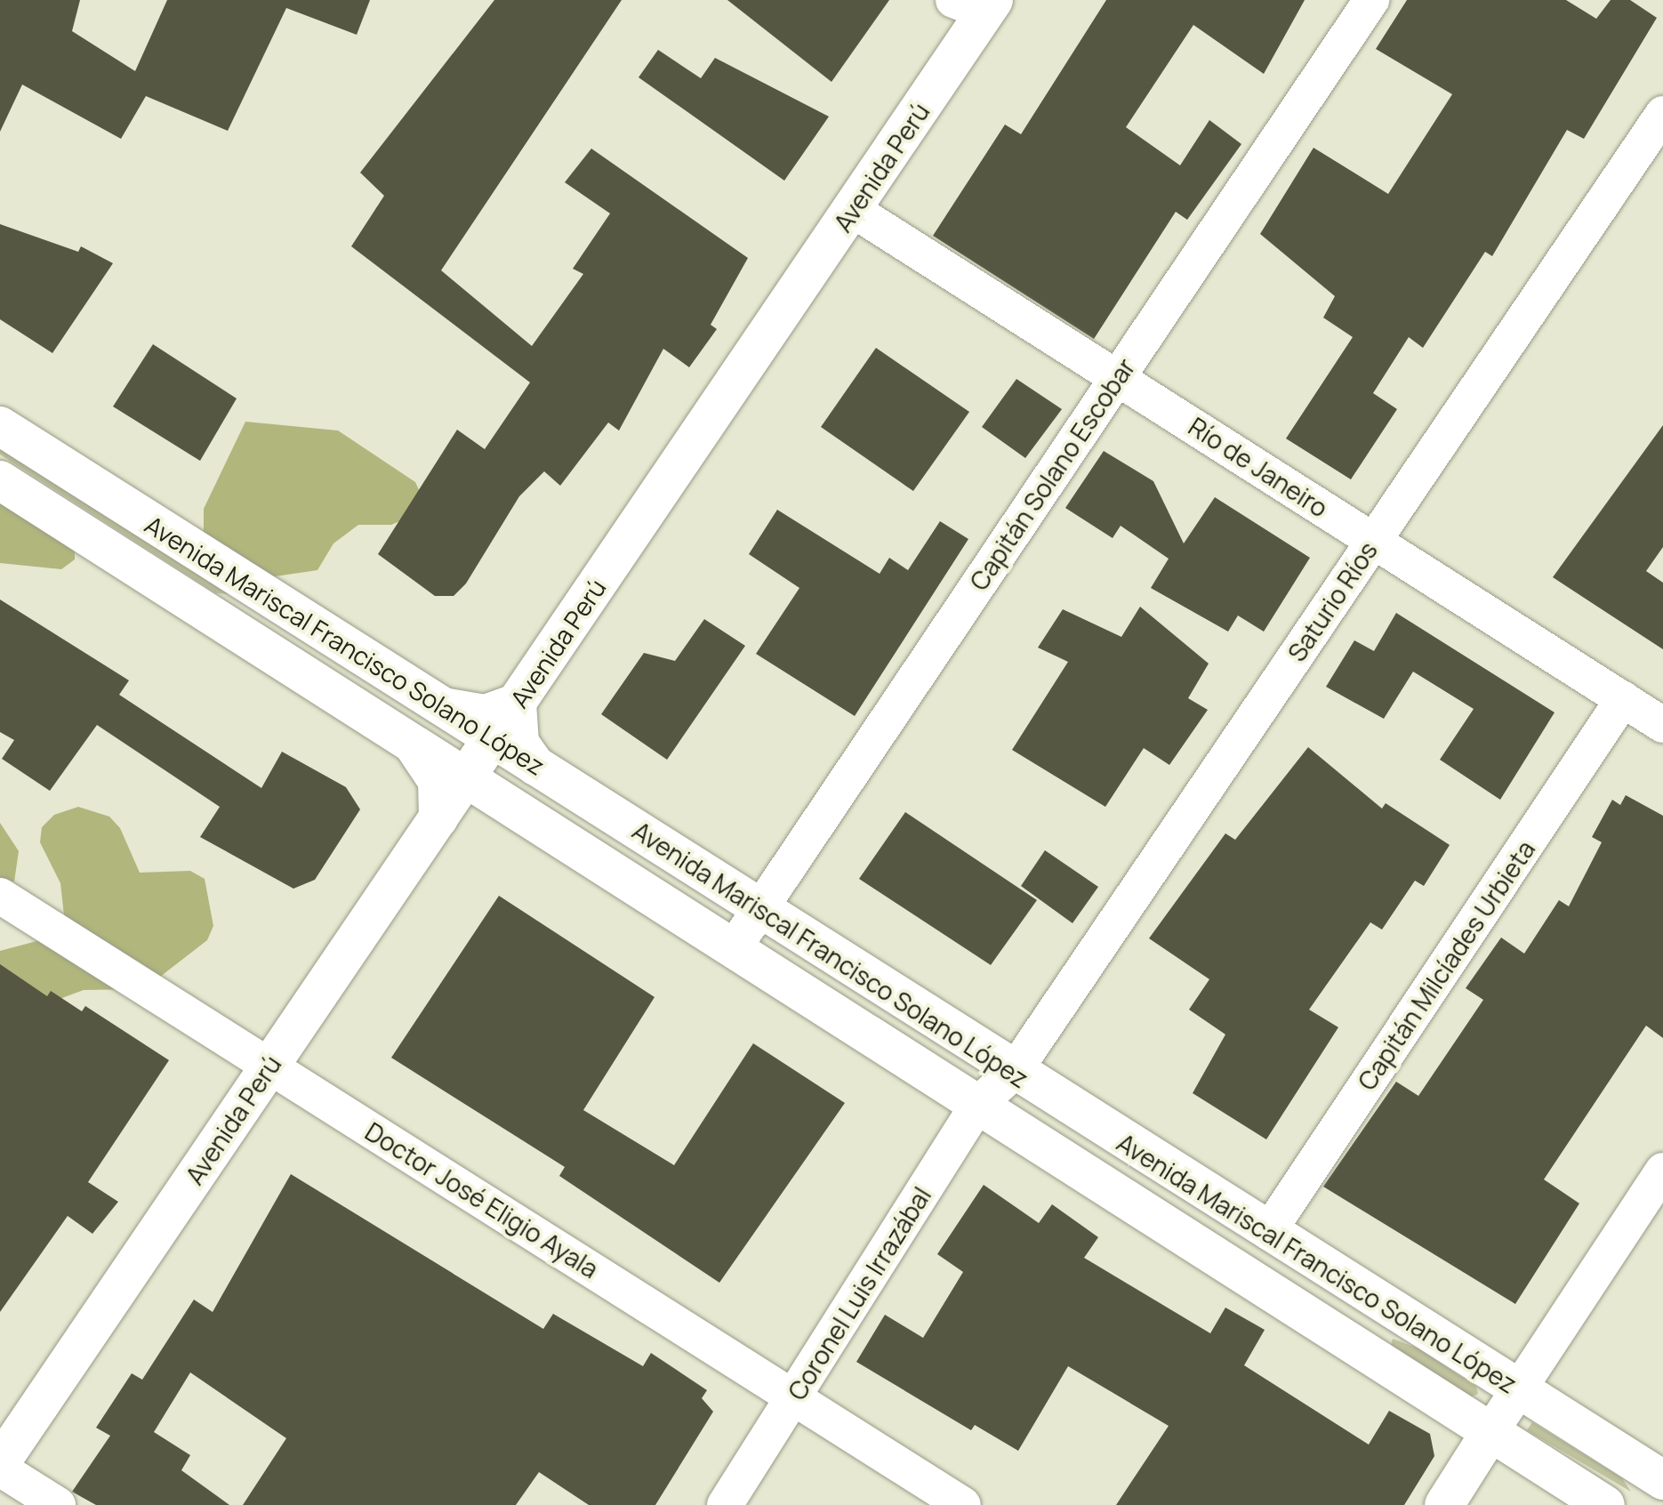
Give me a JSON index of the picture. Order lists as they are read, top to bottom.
{
  "streets": {
    "main road": ["Avenida Perú", "Avenida Mariscal Francisco Solano López"],
    "street": [
      "Río de Janeiro",
      "Capitán Solano Escobar",
      "Saturio Ríos",
      "Capitán Milcíades Urbieta",
      "Doctor José Eligio Ayala",
      "Coronel Luis Irrazábal"
    ]
  },
  "crossings": [
    ["Avenida Perú", "Río de Janeiro"],
    ["Avenida Perú", "Avenida Mariscal Francisco Solano López"],
    ["Avenida Perú", "Doctor José Eligio Ayala"],
    ["Río de Janeiro", "Capitán Solano Escobar"],
    ["Río de Janeiro", "Saturio Ríos"],
    ["Río de Janeiro", "Capitán Milcíades Urbieta"],
    ["Capitán Solano Escobar", "Avenida Mariscal Francisco Solano López"],
    ["Saturio Ríos", "Avenida Mariscal Francisco Solano López"],
    ["Saturio Ríos", "Coronel Luis Irrazábal"],
    ["Avenida Mariscal Francisco Solano López", "Capitán Milcíades Urbieta"],
    ["Avenida Mariscal Francisco Solano López", "Coronel Luis Irrazábal"],
    ["Doctor José Eligio Ayala", "Coronel Luis Irrazábal"]
  ]
}
